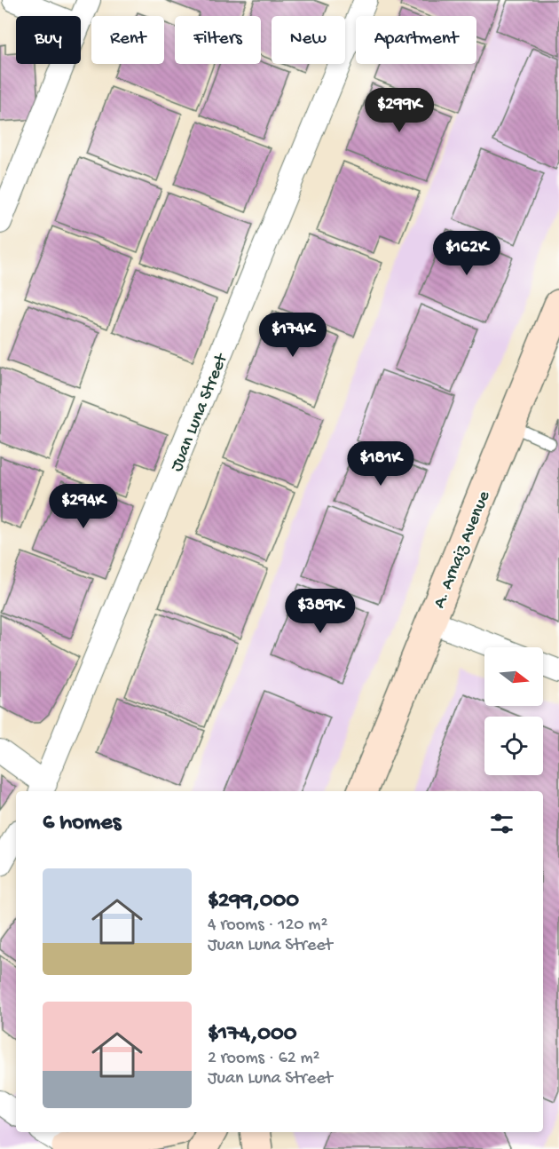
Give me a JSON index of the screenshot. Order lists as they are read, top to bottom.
{
  "streets": {
    "main road": ["A. Arnaiz Avenue"],
    "street": ["Juan Luna Street"]
  },
  "north": "right",
  "page": {
    "chip": [
      "Buy",
      "Rent",
      "Filters",
      "New",
      "Apartment"
    ],
    "price": [
      "$299K",
      "$162K",
      "$174K",
      "$181K",
      "$294K",
      "$389K"
    ],
    "heading": "6 homes",
    "list": [
      {
        "name": "$299,000",
        "note": "4 rooms · 120 m² · Juan Luna Street"
      },
      {
        "name": "$174,000",
        "note": "2 rooms · 62 m² · Juan Luna Street"
      }
    ]
  }
}
